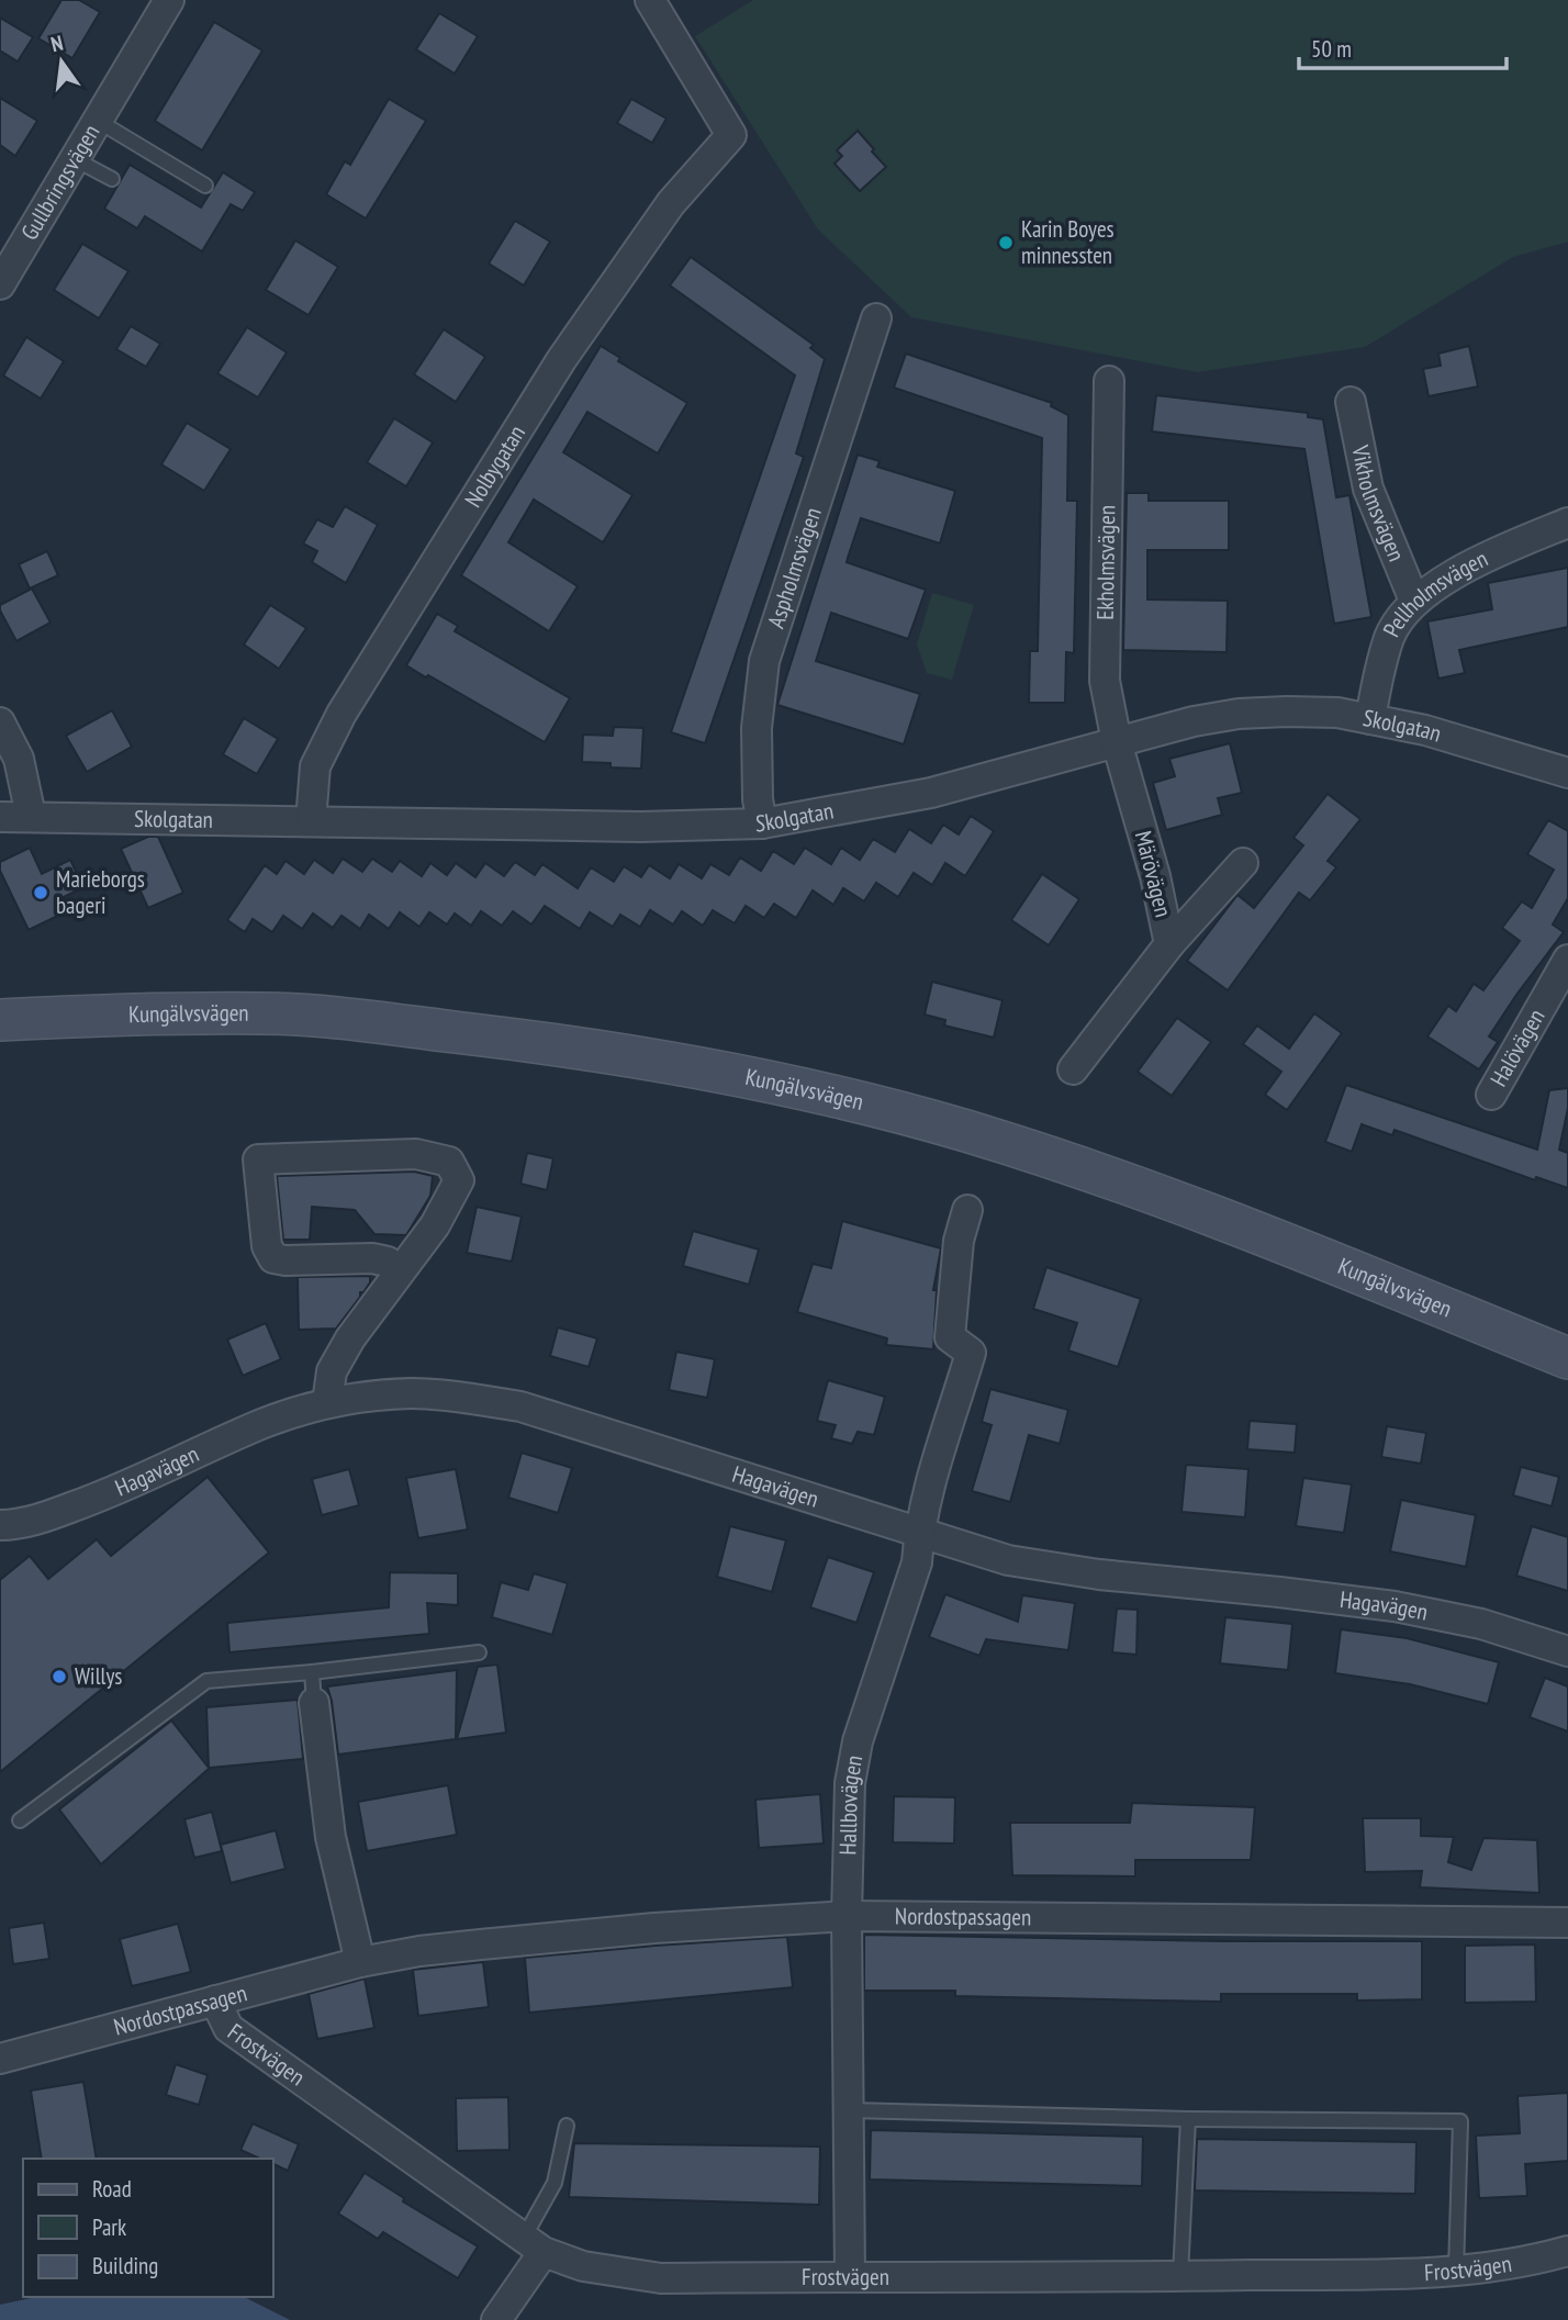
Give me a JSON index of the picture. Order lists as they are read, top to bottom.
{
  "streets": {
    "main road": ["Kungälvsvägen"],
    "street": [
      "Gullbringsvägen",
      "Nolbygatan",
      "Vikholmsvägen",
      "Ekholmsvägen",
      "Aspholmsvägen",
      "Pellholmsvägen",
      "Skolgatan",
      "Märövägen",
      "Halövägen",
      "Hagavägen",
      "Hallbovägen",
      "Nordostpassagen",
      "Frostvägen"
    ]
  },
  "crossings": [
    ["Nolbygatan", "Skolgatan"],
    ["Vikholmsvägen", "Pellholmsvägen"],
    ["Ekholmsvägen", "Skolgatan"],
    ["Ekholmsvägen", "Märövägen"],
    ["Aspholmsvägen", "Skolgatan"],
    ["Pellholmsvägen", "Skolgatan"],
    ["Skolgatan", "Märövägen"],
    ["Hagavägen", "Hallbovägen"],
    ["Hallbovägen", "Nordostpassagen"],
    ["Hallbovägen", "Frostvägen"],
    ["Nordostpassagen", "Frostvägen"]
  ],
  "places": ["Karin Boyes minnessten", "Marieborgs bageri", "Willys"],
  "legend": ["Road", "Park", "Building"],
  "scale_bar": "50 m",
  "north": "top"
}
